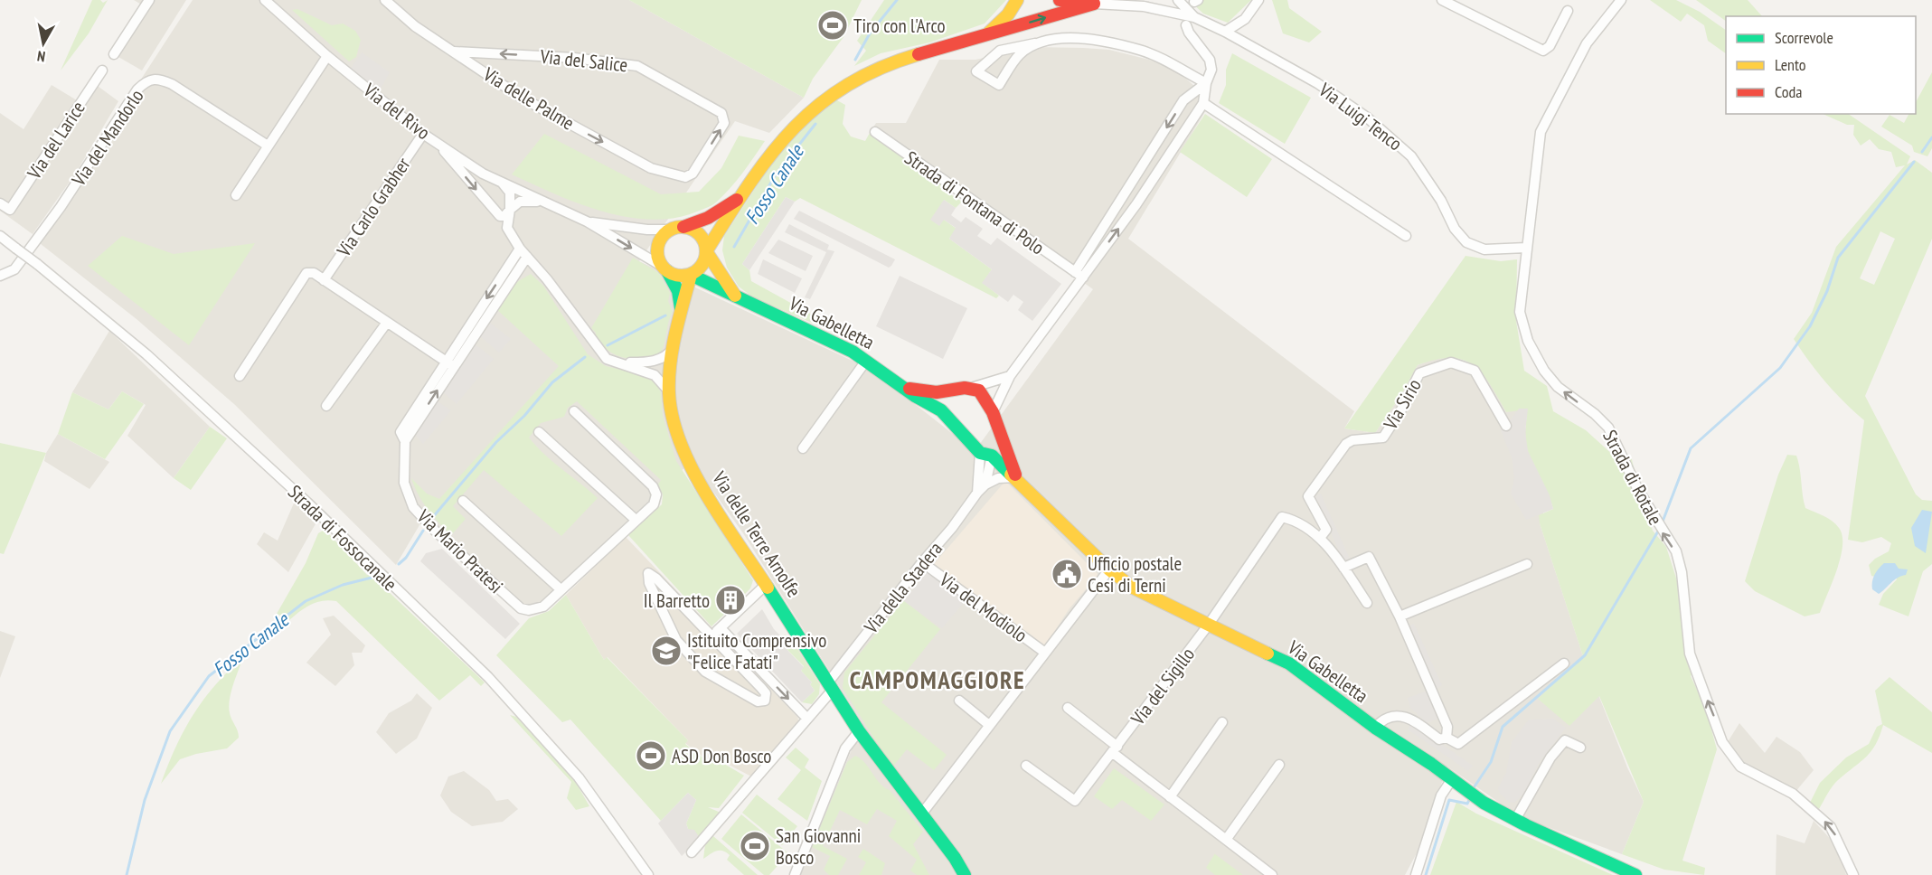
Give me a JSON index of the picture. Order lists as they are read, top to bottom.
{
  "streets": {
    "street": [
      "Via del Salice",
      "Via delle Palme",
      "Via del Rivo",
      "Via Luigi Tenco",
      "Via del Mandorlo",
      "Via del Larice",
      "Strada di Fontana di Polo",
      "Via Carlo Grabher",
      "Via Gabelletta",
      "Via Sirio",
      "Strada di Rotale",
      "Via delle Terre Arnolfe",
      "Strada di Fossocanale",
      "Via Mario Pratesi",
      "Via della Stadera",
      "Via del Modiolo",
      "Via del Sigillo"
    ]
  },
  "crossings": [
    ["Via del Salice", "Via delle Palme"],
    ["Via del Rivo", "Via Carlo Grabher"],
    ["Via Luigi Tenco", "Strada di Rotale"],
    ["Via Gabelletta", "Via delle Terre Arnolfe"],
    ["Via Gabelletta", "Via del Modiolo"],
    ["Via Gabelletta", "Via del Sigillo"],
    ["Via delle Terre Arnolfe", "Via della Stadera"],
    ["Via delle Terre Arnolfe", "Via del Modiolo"],
    ["Via della Stadera", "Via del Modiolo"]
  ],
  "one_way": ["Strada di Rotale"],
  "districts": ["CAMPOMAGGIORE"],
  "water": ["Fosso Canale"],
  "places": {
    "sports": ["Tiro con l'Arco", "ASD Don Bosco", "San Giovanni Bosco"],
    "public building": ["Ufficio postale Cesi di Terni"],
    "building": ["Il Barretto"],
    "school or university": ["Istituito Comprensivo \"Felice Fatati\""]
  },
  "legend": ["Scorrevole", "Lento", "Coda"],
  "north": "bottom"
}
